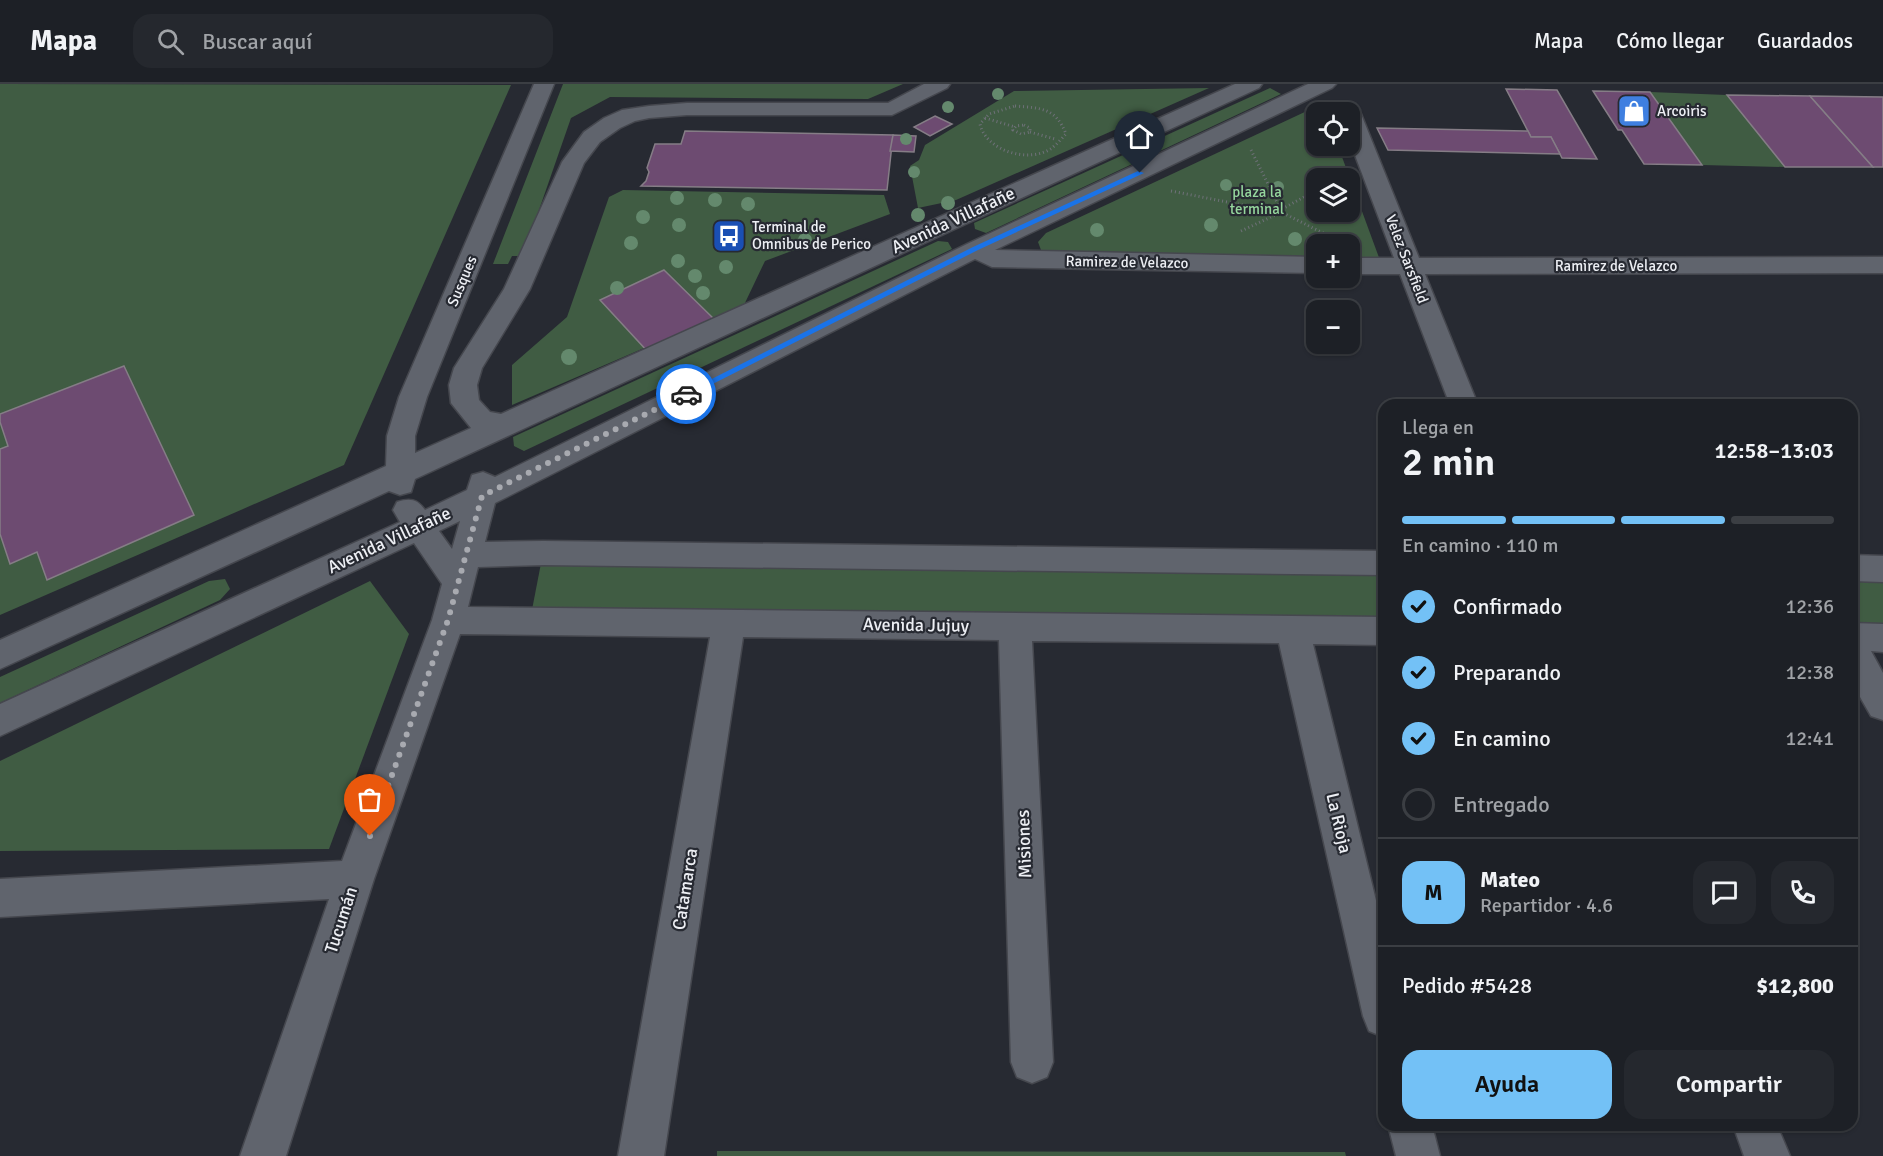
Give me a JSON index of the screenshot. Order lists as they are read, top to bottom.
{
  "streets": {
    "street": [
      "Avenida Villafañe",
      "Velez Sarsfield",
      "Ramirez de Velazco",
      "Susques",
      "Avenida Jujuy",
      "La Rioja",
      "Misiones",
      "Catamarca",
      "Tucumán"
    ]
  },
  "crossings": [
    ["Avenida Villafañe", "Ramirez de Velazco"],
    ["Avenida Villafañe", "Susques"],
    ["Avenida Villafañe", "Tucumán"],
    ["Velez Sarsfield", "Ramirez de Velazco"],
    ["Avenida Jujuy", "La Rioja"],
    ["Avenida Jujuy", "Misiones"],
    ["Avenida Jujuy", "Catamarca"],
    ["Avenida Jujuy", "Tucumán"]
  ],
  "parks": ["plaza la terminal"],
  "places": {
    "shop": ["Arcoiris"],
    "bus stop": ["Terminal de Omnibus de Perico"]
  },
  "page": {
    "header": "Mapa",
    "search": "Buscar aquí",
    "nav": ["Mapa", "Cómo llegar", "Guardados"],
    "map_buttons": ["+", "−"],
    "heading": ["2 min", "Llega en", "12:58–13:03"],
    "panel": [
      "Mateo",
      "Repartidor · 4.6",
      "Pedido #5428",
      "$12,800"
    ],
    "bar": "En camino · 110 m",
    "list": [
      ["Confirmado", "12:36"],
      ["Preparando", "12:38"],
      ["En camino", "12:41"],
      "Entregado"
    ],
    "round": "M",
    "buttons": ["Ayuda", "Compartir"]
  }
}
